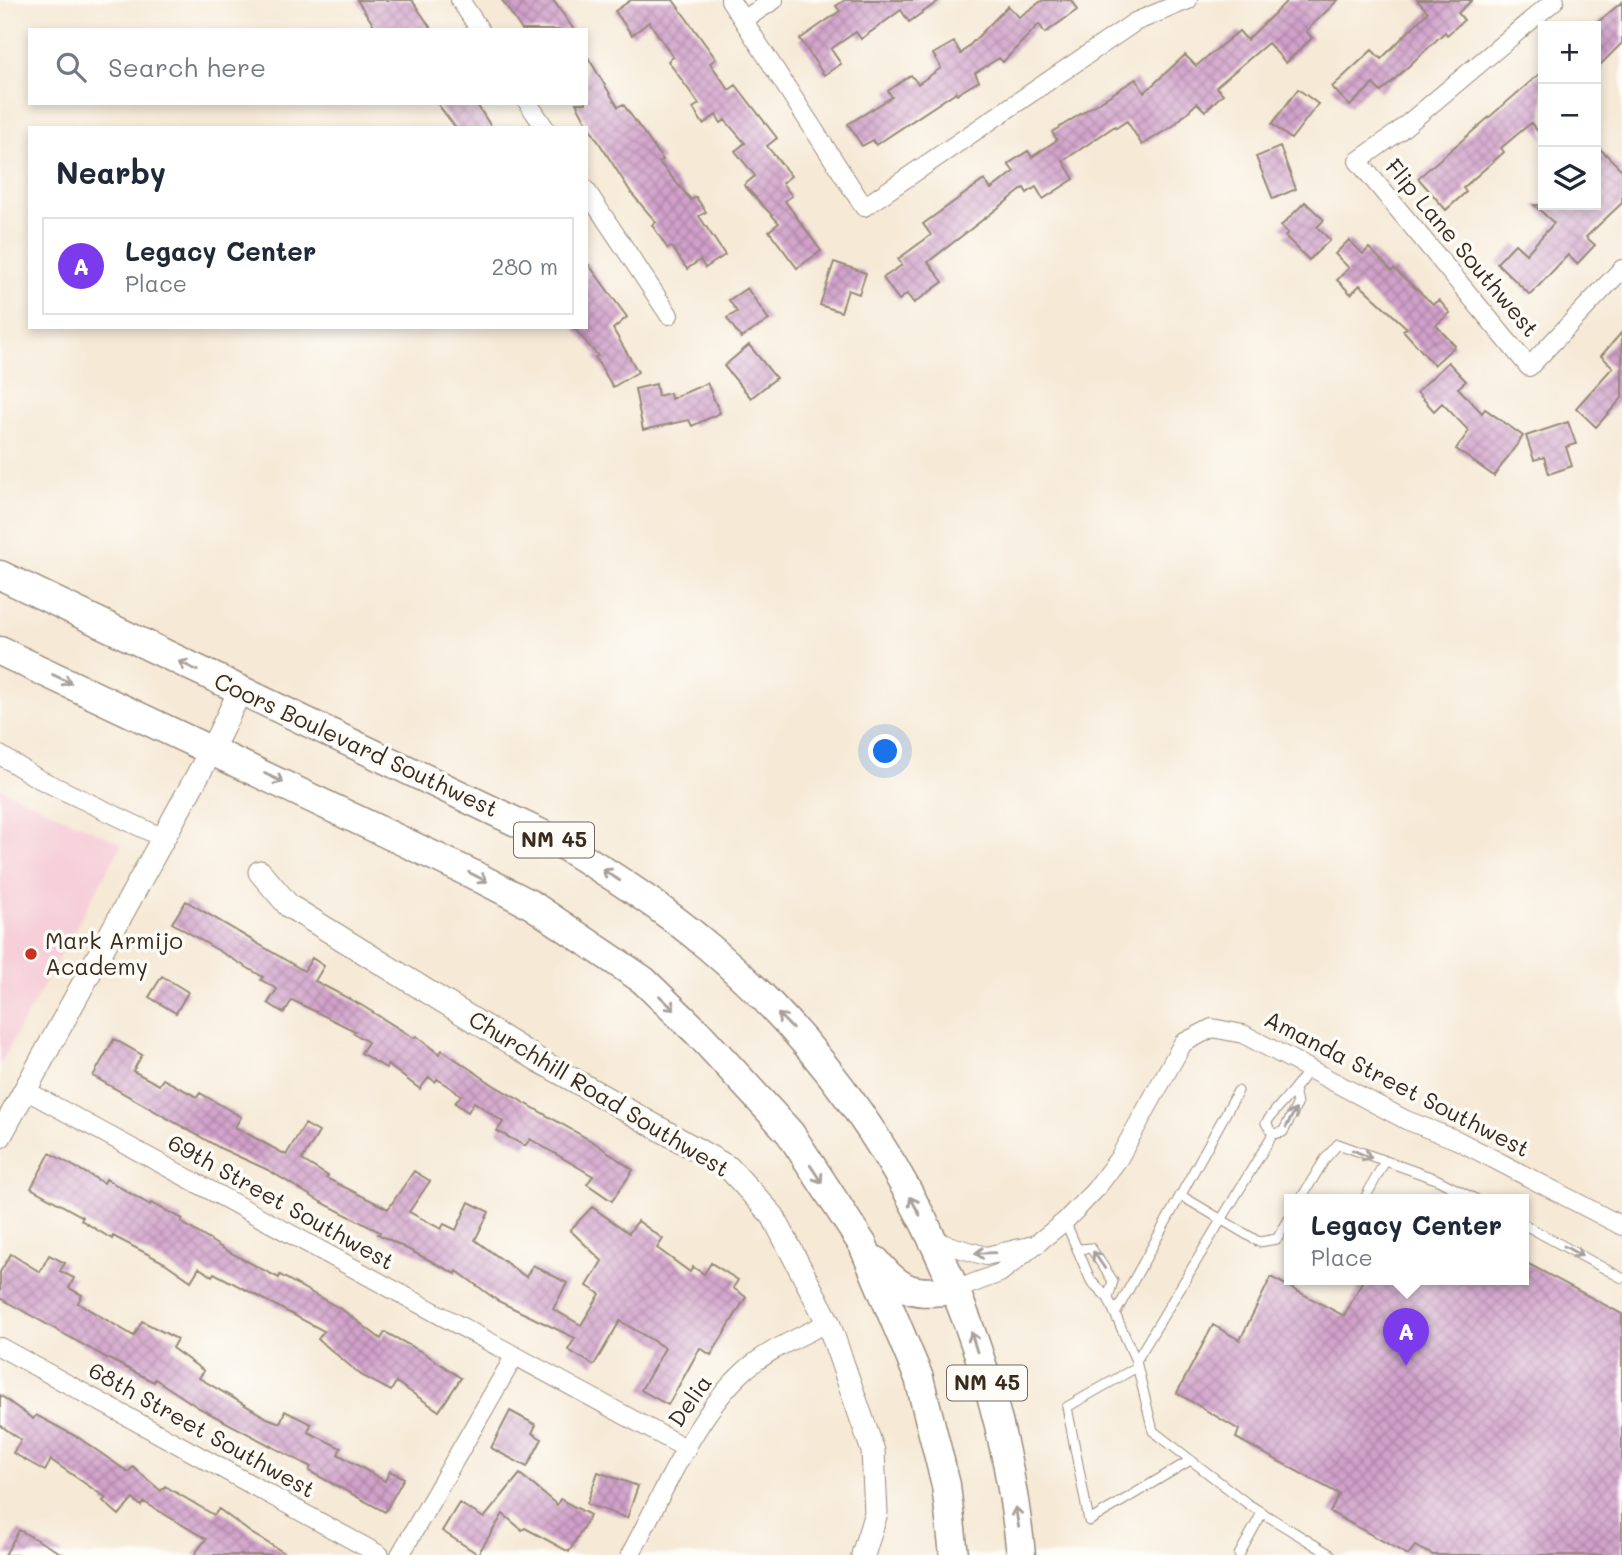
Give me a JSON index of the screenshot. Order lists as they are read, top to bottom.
{
  "streets": {
    "main road": ["Coors Boulevard Southwest", "NM 45"],
    "street": [
      "Flip Lane Southwest",
      "Amanda Street Southwest",
      "Churchhill Road Southwest",
      "69th Street Southwest",
      "Delia",
      "68th Street Southwest"
    ]
  },
  "crossings": [
    ["Coors Boulevard Southwest", "Amanda Street Southwest"],
    ["Churchhill Road Southwest", "Delia"],
    ["69th Street Southwest", "Delia"]
  ],
  "places": ["Mark Armijo Academy"],
  "page": {
    "map_buttons": ["+", "−"],
    "search": "Search here",
    "heading": "Nearby",
    "list": [
      {
        "mark": "A",
        "name": "Legacy Center",
        "note": "Place",
        "value": "280 m"
      }
    ],
    "popup": ["Legacy Center", "Place"],
    "pins": "A"
  }
}
